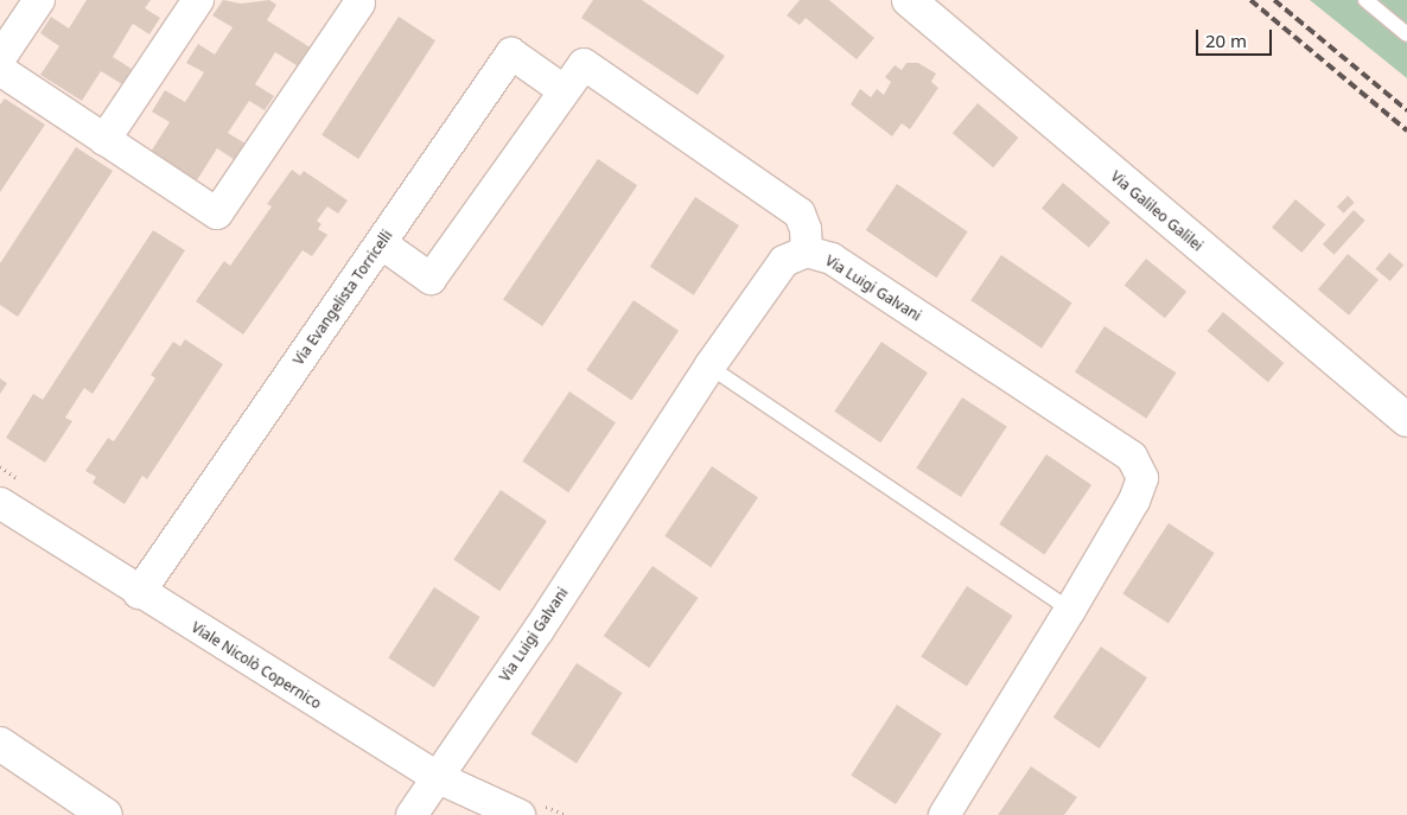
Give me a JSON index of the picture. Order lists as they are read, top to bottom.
{
  "streets": {
    "main road": ["Via Galileo Galilei"],
    "street": ["Via Luigi Galvani", "Via Evangelista Torricelli", "Viale Nicolò Copernico"]
  },
  "crossings": [
    ["Via Luigi Galvani", "Viale Nicolò Copernico"],
    ["Via Evangelista Torricelli", "Viale Nicolò Copernico"]
  ],
  "scale_bar": "20 m"
}
